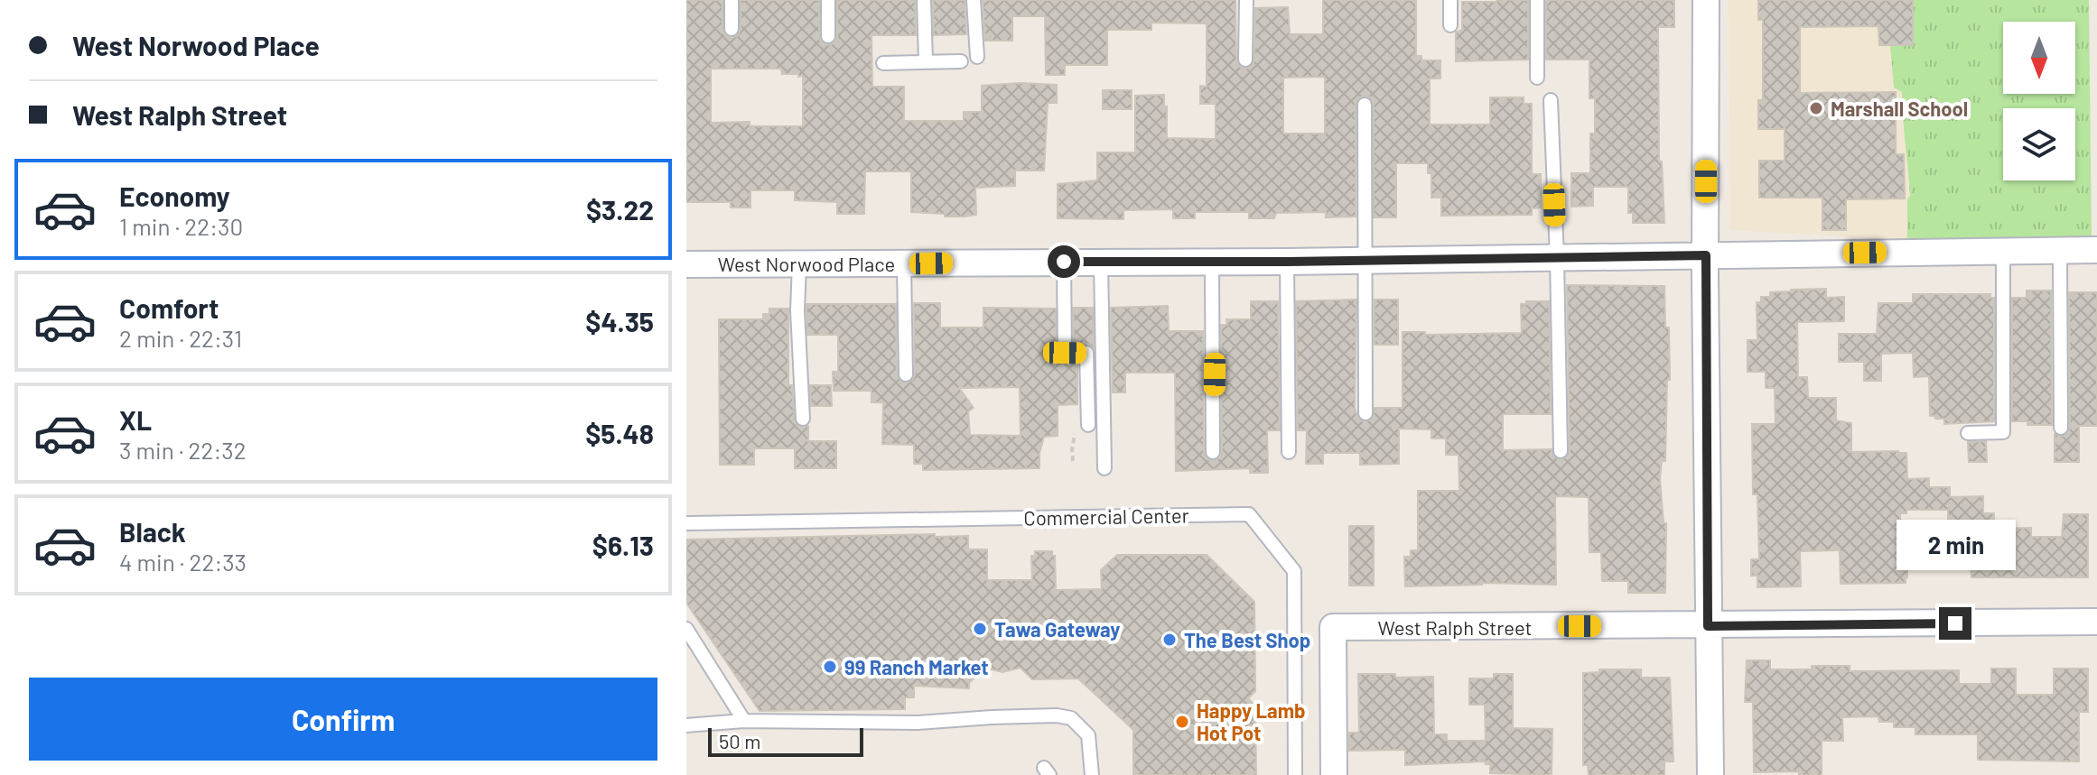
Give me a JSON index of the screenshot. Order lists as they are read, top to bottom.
{
  "streets": {
    "street": ["West Norwood Place", "West Ralph Street"],
    "lane": ["Commercial Center"]
  },
  "places": [
    "Marshall School",
    "Tawa Gateway",
    "The Best Shop",
    "99 Ranch Market",
    "Happy Lamb Hot Pot"
  ],
  "scale_bar": "50 m",
  "north": "bottom",
  "page": {
    "banner": ["West Norwood Place", "West Ralph Street"],
    "list": [
      {
        "name": "Economy",
        "note": "1 min · 22:30",
        "value": "$3.22"
      },
      {
        "name": "Comfort",
        "note": "2 min · 22:31",
        "value": "$4.35"
      },
      {
        "name": "XL",
        "note": "3 min · 22:32",
        "value": "$5.48"
      },
      {
        "name": "Black",
        "note": "4 min · 22:33",
        "value": "$6.13"
      }
    ],
    "bubble": "2 min",
    "buttons": "Confirm",
    "scale": "50 m"
  }
}
